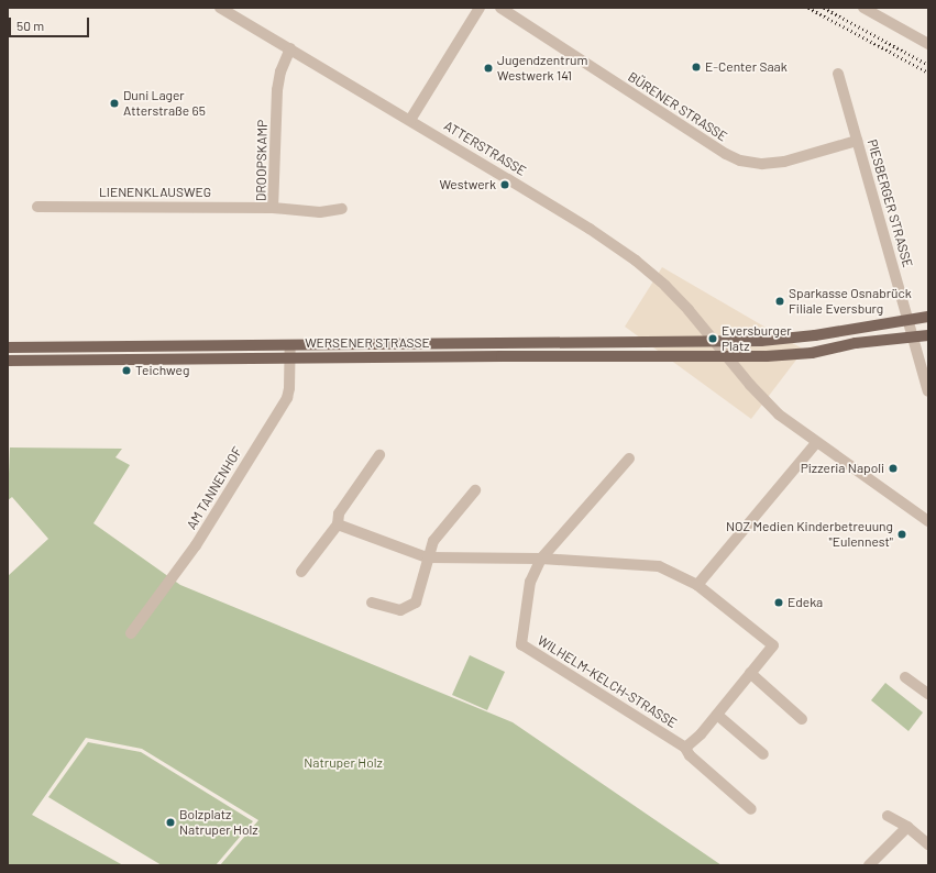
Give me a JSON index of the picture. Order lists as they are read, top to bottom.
{
  "streets": {
    "main road": ["WERSENER STRASSE"],
    "street": [
      "BÜRENER STRASSE",
      "ATTERSTRASSE",
      "DROOPSKAMP",
      "LIENENKLAUSWEG",
      "PIESBERGER STRASSE",
      "AM TANNENHOF",
      "WILHELM-KELCH-STRASSE"
    ]
  },
  "crossings": [
    ["BÜRENER STRASSE", "PIESBERGER STRASSE"],
    ["ATTERSTRASSE", "DROOPSKAMP"],
    ["ATTERSTRASSE", "WERSENER STRASSE"],
    ["DROOPSKAMP", "LIENENKLAUSWEG"],
    ["PIESBERGER STRASSE", "WERSENER STRASSE"],
    ["WERSENER STRASSE", "AM TANNENHOF"]
  ],
  "parks": ["Natruper Holz"],
  "places": [
    "E-Center Saak",
    "Jugendzentrum Westwerk 141",
    "Duni Lager Atterstraße 65",
    "Westwerk",
    "Sparkasse Osnabrück Filiale Eversburg",
    "Eversburger Platz",
    "Teichweg",
    "Pizzeria Napoli",
    "NOZ Medien Kinderbetreuung \"Eulennest\"",
    "Edeka",
    "Bolzplatz Natruper Holz"
  ],
  "scale_bar": "50 m"
}
